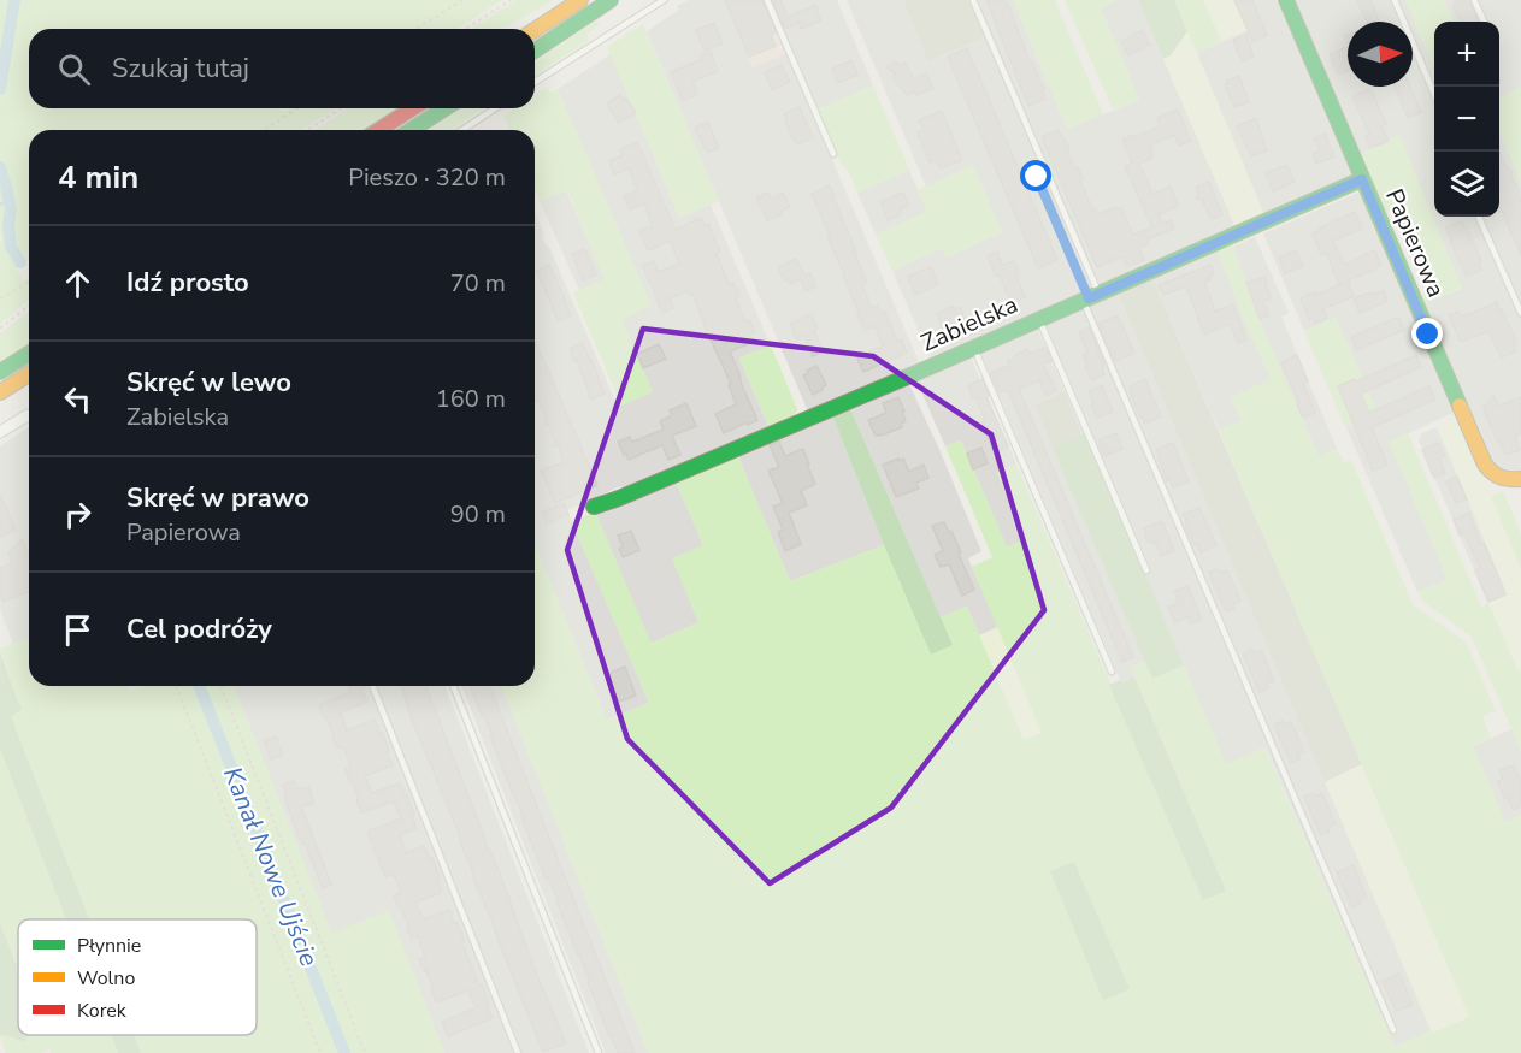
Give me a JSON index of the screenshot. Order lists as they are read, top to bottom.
{
  "streets": {
    "street": ["Papierowa", "Zabielska"]
  },
  "crossings": [
    ["Papierowa", "Zabielska"]
  ],
  "water": ["Kanał Nowe Ujście"],
  "legend": ["Płynnie", "Wolno", "Korek"],
  "north": "right",
  "page": {
    "map_buttons": ["+", "−"],
    "search": "Szukaj tutaj",
    "heading": ["4 min", "Pieszo · 320 m"],
    "list": [
      ["Idź prosto", "70 m"],
      ["Skręć w lewo", "Zabielska", "160 m"],
      ["Skręć w prawo", "Papierowa", "90 m"],
      "Cel podróży"
    ]
  }
}
